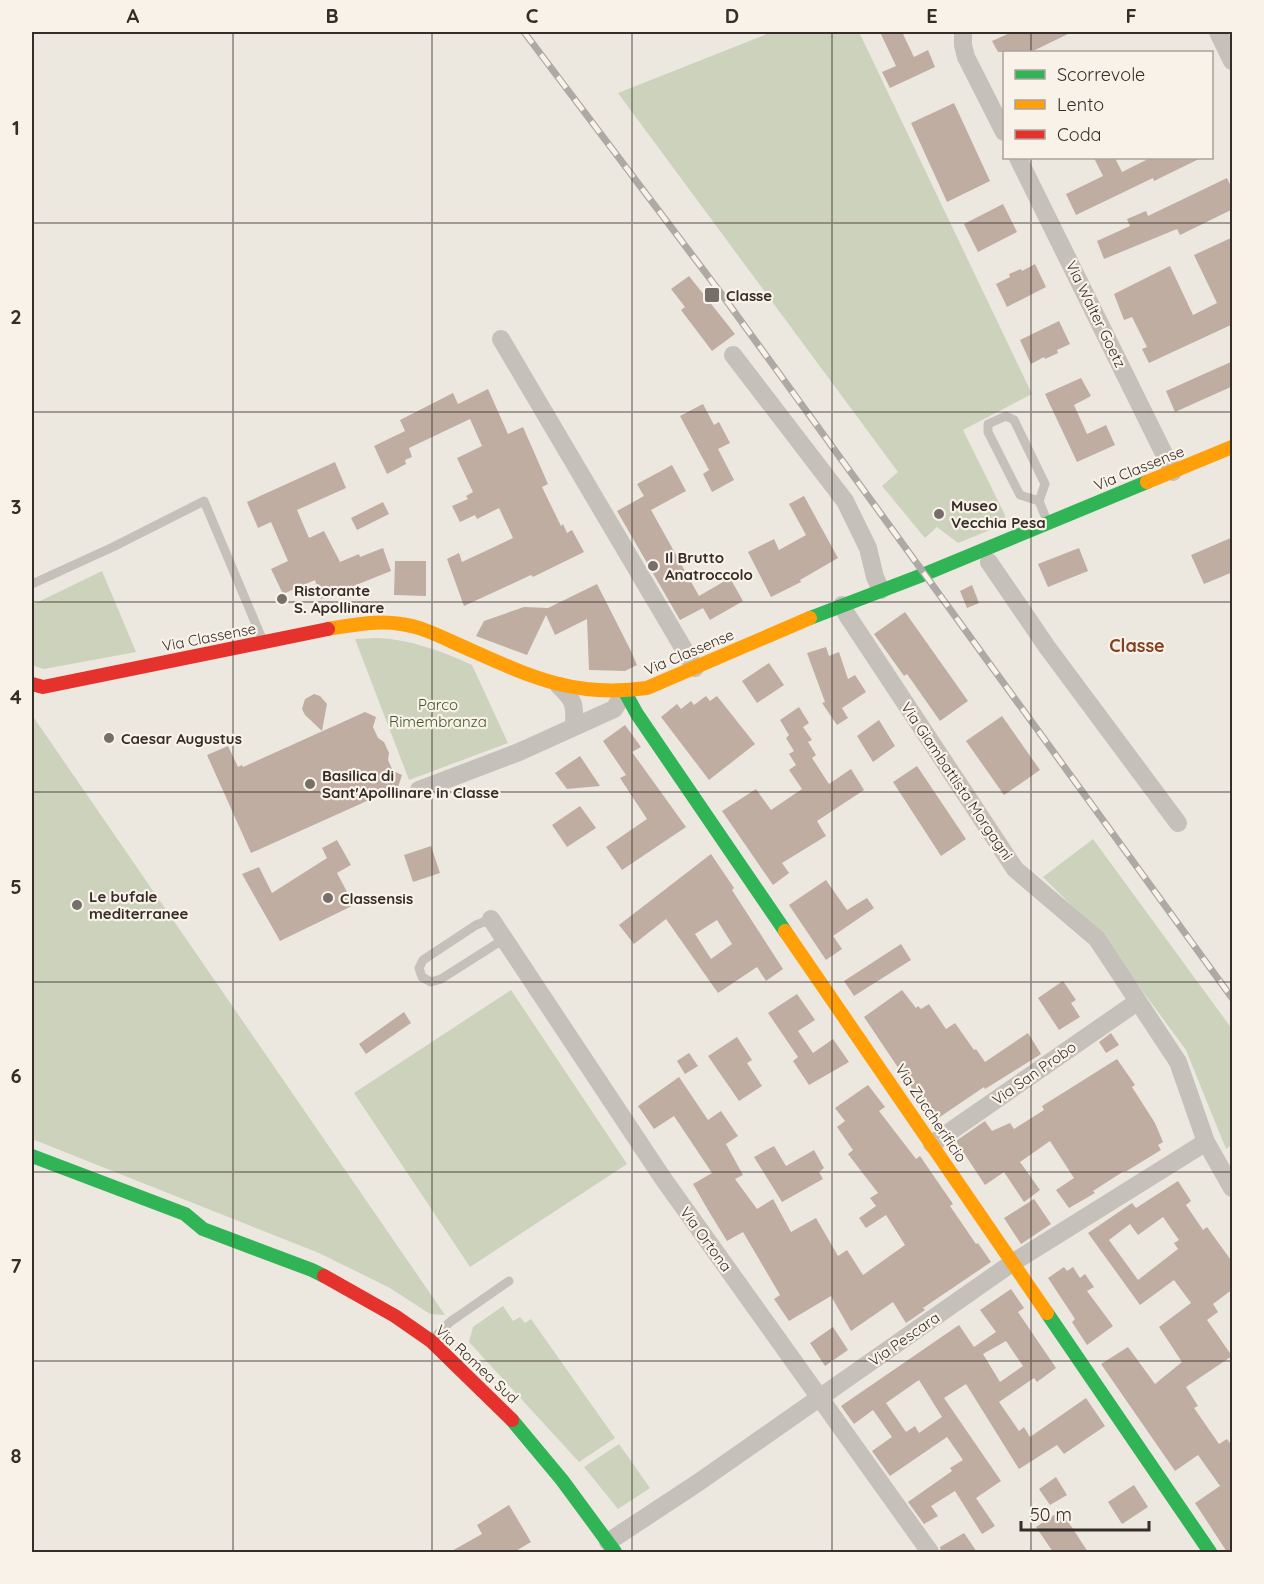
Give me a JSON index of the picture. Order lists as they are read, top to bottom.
{
  "streets": {
    "street": [
      "Via Walter Goetz",
      "Via Classense",
      "Via Giambattista Morgagni",
      "Via San Probo",
      "Via Zuccherificio",
      "Via Ortona",
      "Via Pescara",
      "Via Romea Sud"
    ]
  },
  "crossings": [
    ["Via Walter Goetz", "Via Classense"],
    ["Via Classense", "Via Giambattista Morgagni"],
    ["Via Classense", "Via Zuccherificio"],
    ["Via Giambattista Morgagni", "Via San Probo"],
    ["Via Giambattista Morgagni", "Via Pescara"],
    ["Via San Probo", "Via Zuccherificio"],
    ["Via Zuccherificio", "Via Pescara"],
    ["Via Ortona", "Via Pescara"],
    ["Via Pescara", "Via Romea Sud"]
  ],
  "districts": ["Classe"],
  "parks": ["Parco Rimembranza"],
  "places": {
    "transit": ["Classe"],
    "other": [
      "Museo Vecchia Pesa",
      "Il Brutto Anatroccolo",
      "Ristorante S. Apollinare",
      "Caesar Augustus",
      "Basilica di Sant'Apollinare in Classe",
      "Classensis",
      "Le bufale mediterranee"
    ]
  },
  "legend": ["Scorrevole", "Lento", "Coda"],
  "scale_bar": "50 m",
  "grid": {
    "columns": [
      "A",
      "B",
      "C",
      "D",
      "E",
      "F"
    ],
    "rows": [
      "1",
      "2",
      "3",
      "4",
      "5",
      "6",
      "7",
      "8"
    ]
  }
}
